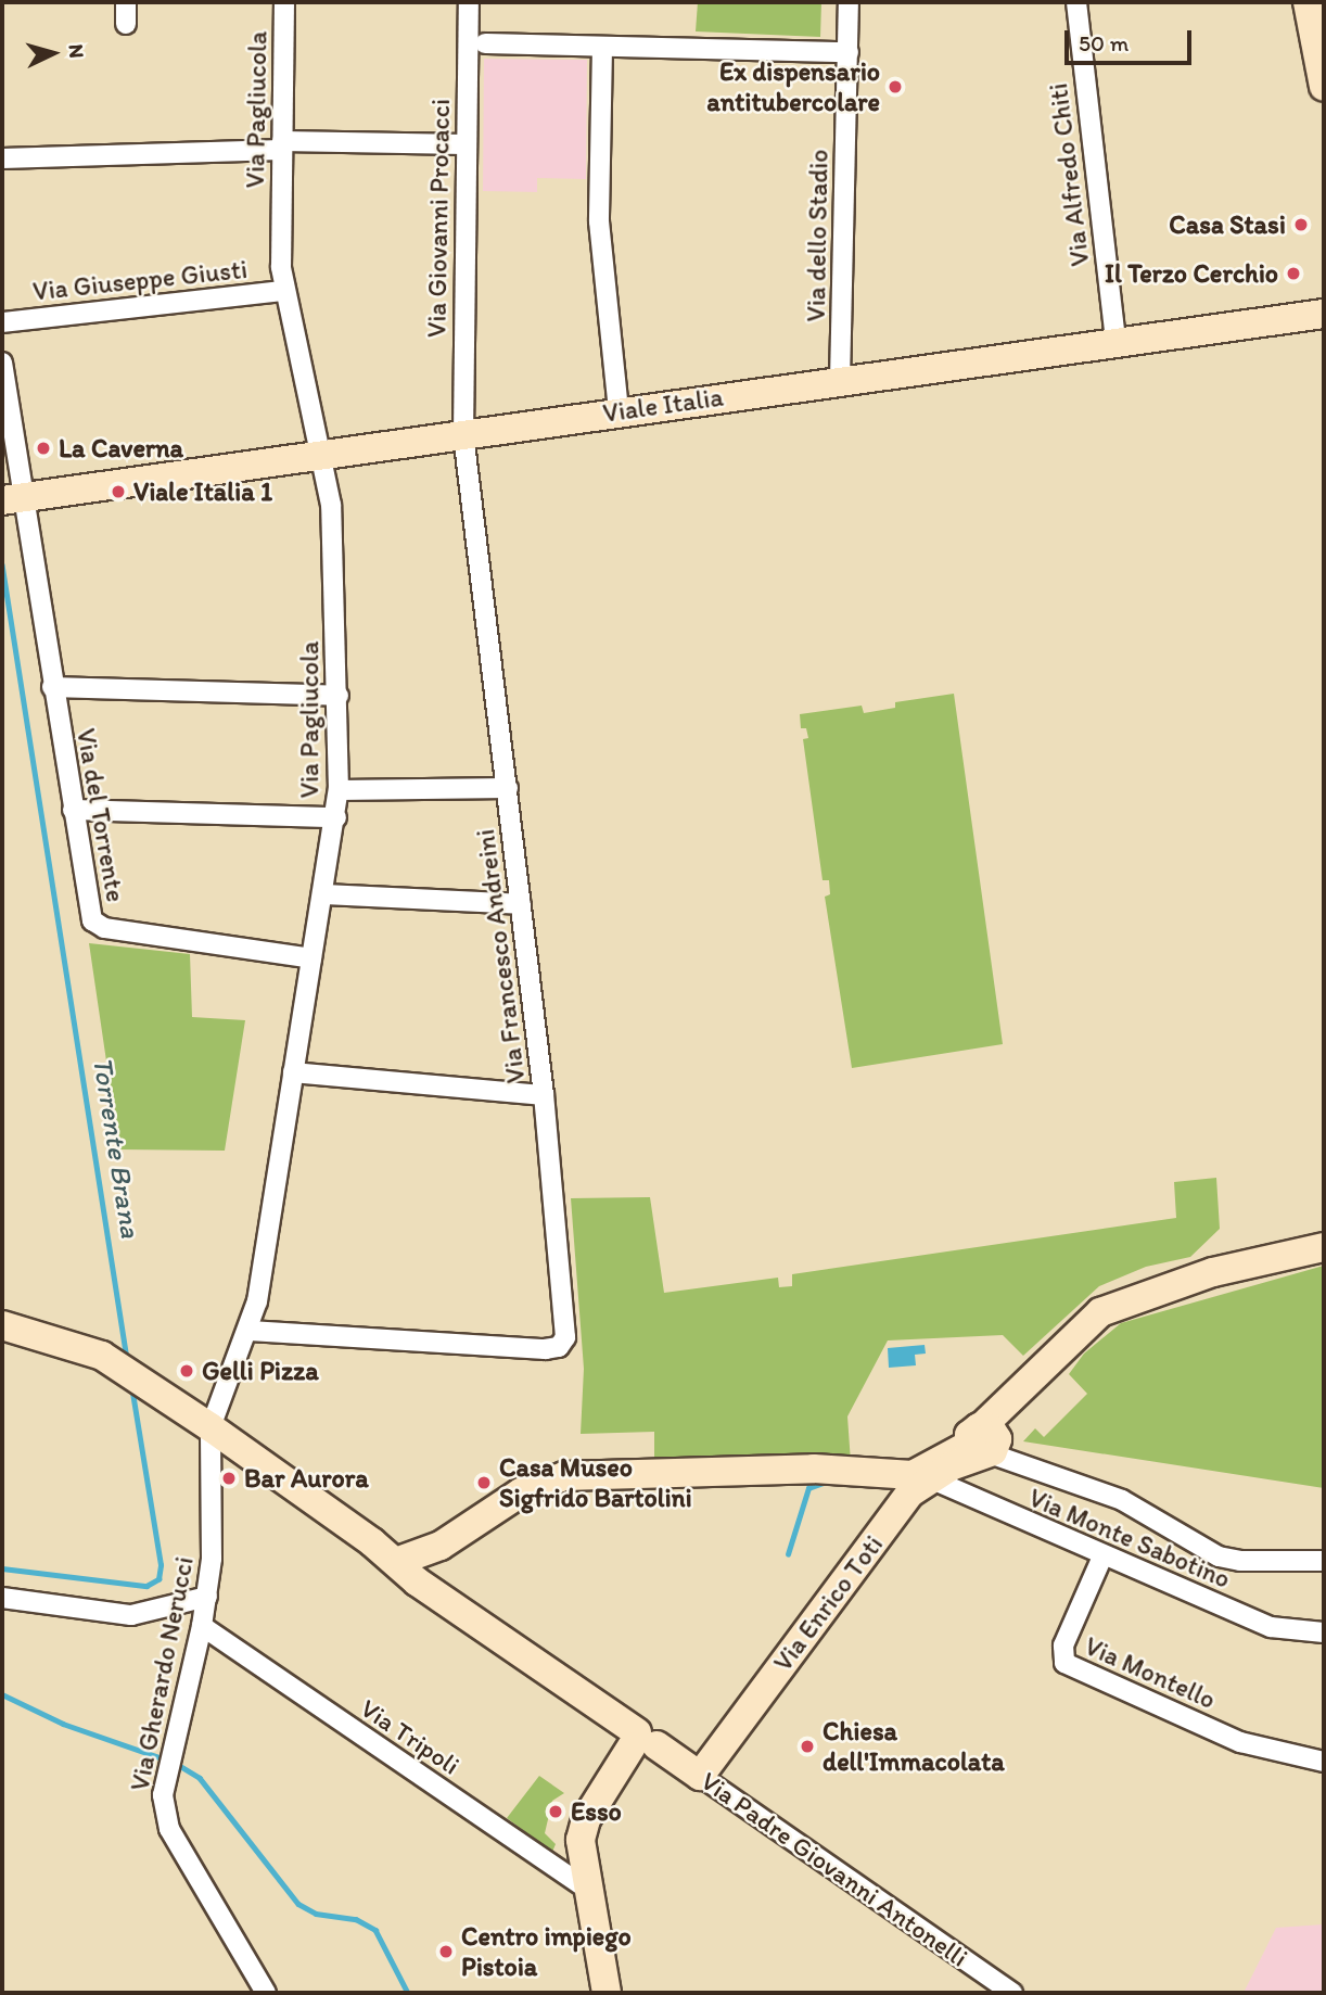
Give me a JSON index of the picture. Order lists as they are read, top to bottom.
{
  "streets": {
    "main road": ["Viale Italia", "Via Enrico Toti", "Via Padre Giovanni Antonelli"],
    "street": [
      "Via Pagliucola",
      "Via Alfredo Chiti",
      "Via Giovanni Procacci",
      "Via dello Stadio",
      "Via Giuseppe Giusti",
      "Via del Torrente",
      "Via Francesco Andreini",
      "Via Monte Sabotino",
      "Via Montello",
      "Via Gherardo Nerucci",
      "Via Tripoli"
    ]
  },
  "crossings": [
    ["Via Pagliucola", "Via Giuseppe Giusti"],
    ["Via Pagliucola", "Viale Italia"],
    ["Via Pagliucola", "Via del Torrente"],
    ["Via Pagliucola", "Via Francesco Andreini"],
    ["Via Pagliucola", "Via Gherardo Nerucci"],
    ["Via Alfredo Chiti", "Viale Italia"],
    ["Via Giovanni Procacci", "Viale Italia"],
    ["Via Giovanni Procacci", "Via Francesco Andreini"],
    ["Via dello Stadio", "Viale Italia"],
    ["Viale Italia", "Via del Torrente"],
    ["Viale Italia", "Via Francesco Andreini"],
    ["Via Monte Sabotino", "Via Enrico Toti"],
    ["Via Monte Sabotino", "Via Montello"],
    ["Via Enrico Toti", "Via Padre Giovanni Antonelli"],
    ["Via Gherardo Nerucci", "Via Tripoli"]
  ],
  "water": ["Torrente Brana"],
  "places": [
    "Ex dispensario antitubercolare",
    "Casa Stasi",
    "Il Terzo Cerchio",
    "La Caverna",
    "Viale Italia 1",
    "Gelli Pizza",
    "Bar Aurora",
    "Casa Museo Sigfrido Bartolini",
    "Chiesa dell'Immacolata",
    "Esso",
    "Centro impiego Pistoia"
  ],
  "scale_bar": "50 m",
  "north": "right"
}
